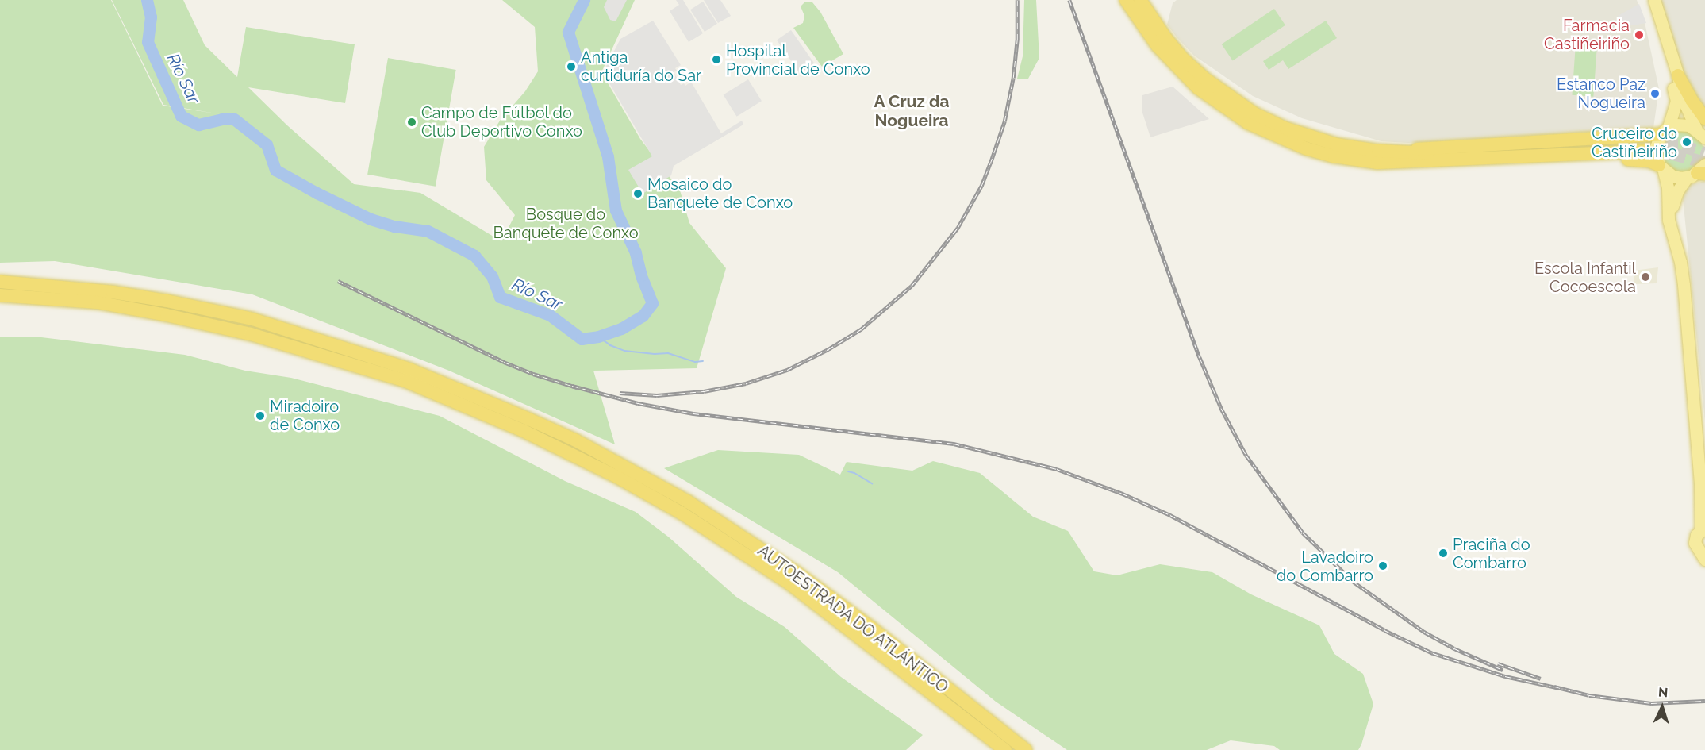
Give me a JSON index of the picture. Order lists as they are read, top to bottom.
{
  "streets": {
    "highway": ["AUTOESTRADA DO ATLÁNTICO"]
  },
  "districts": ["A Cruz da Nogueira"],
  "water": ["Río Sar"],
  "parks": ["Bosque do Banquete de Conxo"],
  "places": [
    "Farmacia Castiñeiriño",
    "Hospital Provincial de Conxo",
    "Antiga curtiduría do Sar",
    "Estanco Paz Nogueira",
    "Campo de Fútbol do Club Deportivo Conxo",
    "Cruceiro do Castiñeiriño",
    "Mosaico do Banquete de Conxo",
    "Escola Infantil Cocoescola",
    "Miradoiro de Conxo",
    "Praciña do Combarro",
    "Lavadoiro do Combarro"
  ],
  "north": "top"
}
